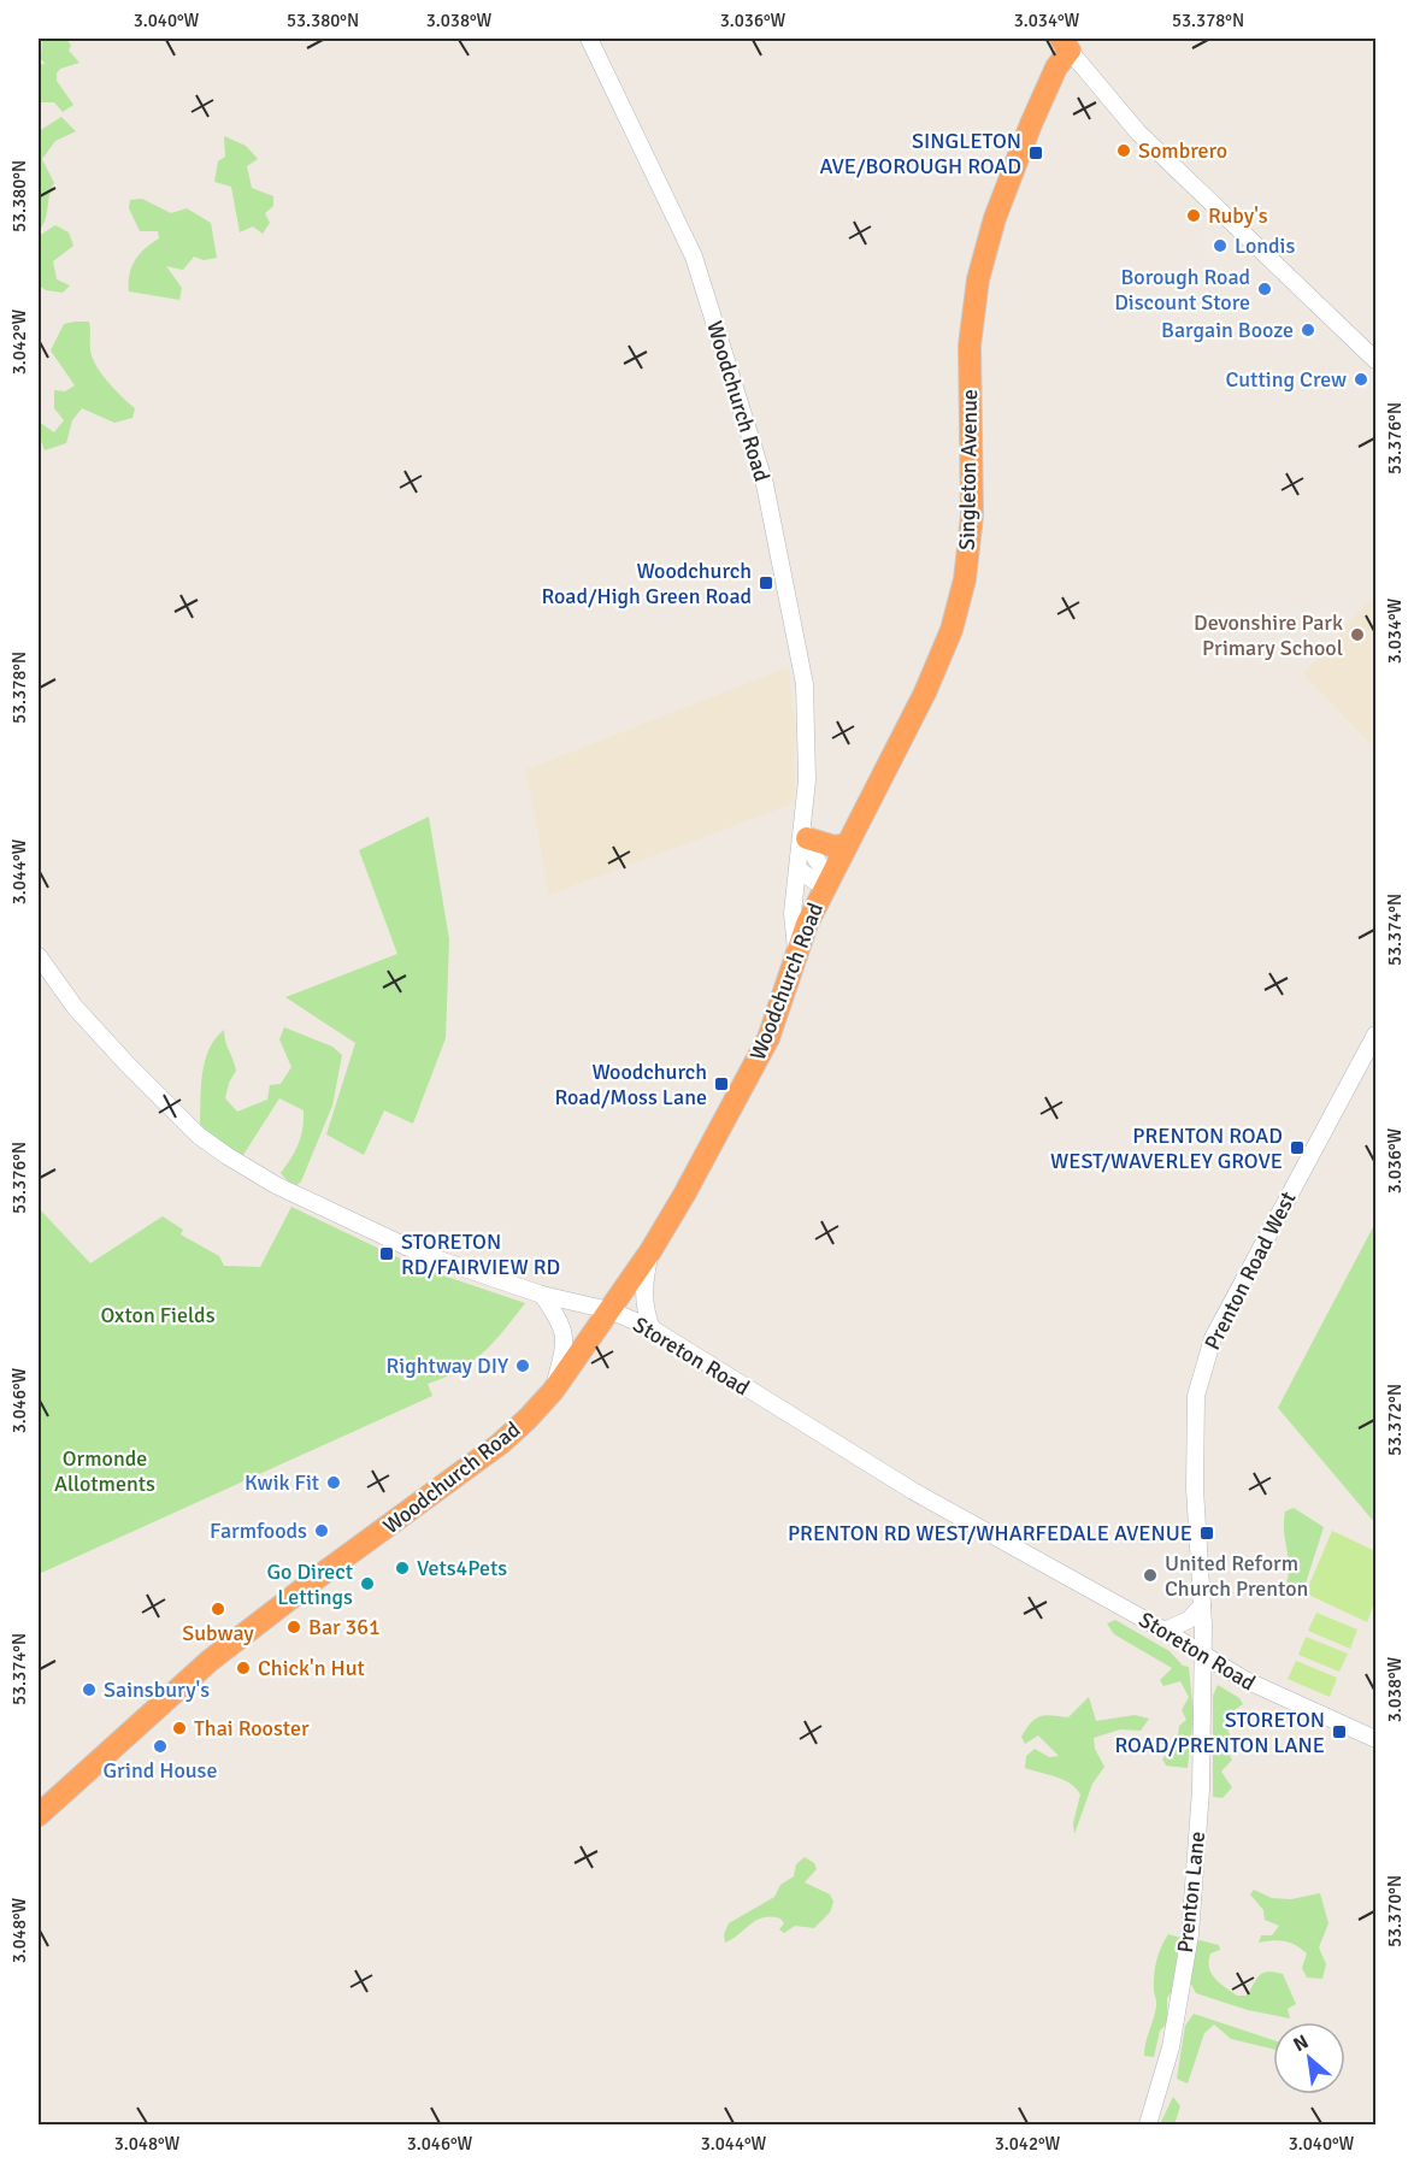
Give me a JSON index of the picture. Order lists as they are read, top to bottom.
{
  "streets": {
    "highway": ["Woodchurch Road", "Singleton Avenue"],
    "street": ["Prenton Road West", "Storeton Road", "Prenton Lane"]
  },
  "crossings": [
    ["Woodchurch Road", "Singleton Avenue"],
    ["Woodchurch Road", "Storeton Road"],
    ["Prenton Road West", "Storeton Road"],
    ["Prenton Road West", "Prenton Lane"],
    ["Storeton Road", "Prenton Lane"]
  ],
  "parks": ["Oxton Fields", "Ormonde Allotments"],
  "places": {
    "other": [
      "Sombrero",
      "Ruby's",
      "Londis",
      "Borough Road Discount Store",
      "Bargain Booze",
      "Cutting Crew",
      "Devonshire Park Primary School",
      "Rightway DIY",
      "Kwik Fit",
      "Farmfoods",
      "Vets4Pets",
      "United Reform Church Prenton",
      "Go Direct Lettings",
      "Subway",
      "Bar 361",
      "Chick'n Hut",
      "Sainsbury's",
      "Thai Rooster",
      "Grind House"
    ],
    "transit": [
      "SINGLETON AVE/BOROUGH ROAD",
      "Woodchurch Road/High Green Road",
      "Woodchurch Road/Moss Lane",
      "PRENTON ROAD WEST/WAVERLEY GROVE",
      "STORETON RD/FAIRVIEW RD",
      "PRENTON RD WEST/WHARFEDALE AVENUE",
      "STORETON ROAD/PRENTON LANE"
    ]
  },
  "north": "top left",
  "coordinates": [
    "3.040°W",
    "53.380°N",
    "3.038°W",
    "3.036°W",
    "3.034°W",
    "53.378°N",
    "3.042°W",
    "53.376°N",
    "3.044°W",
    "53.374°N",
    "3.046°W",
    "53.372°N",
    "53.370°N",
    "3.048°W"
  ]
}
